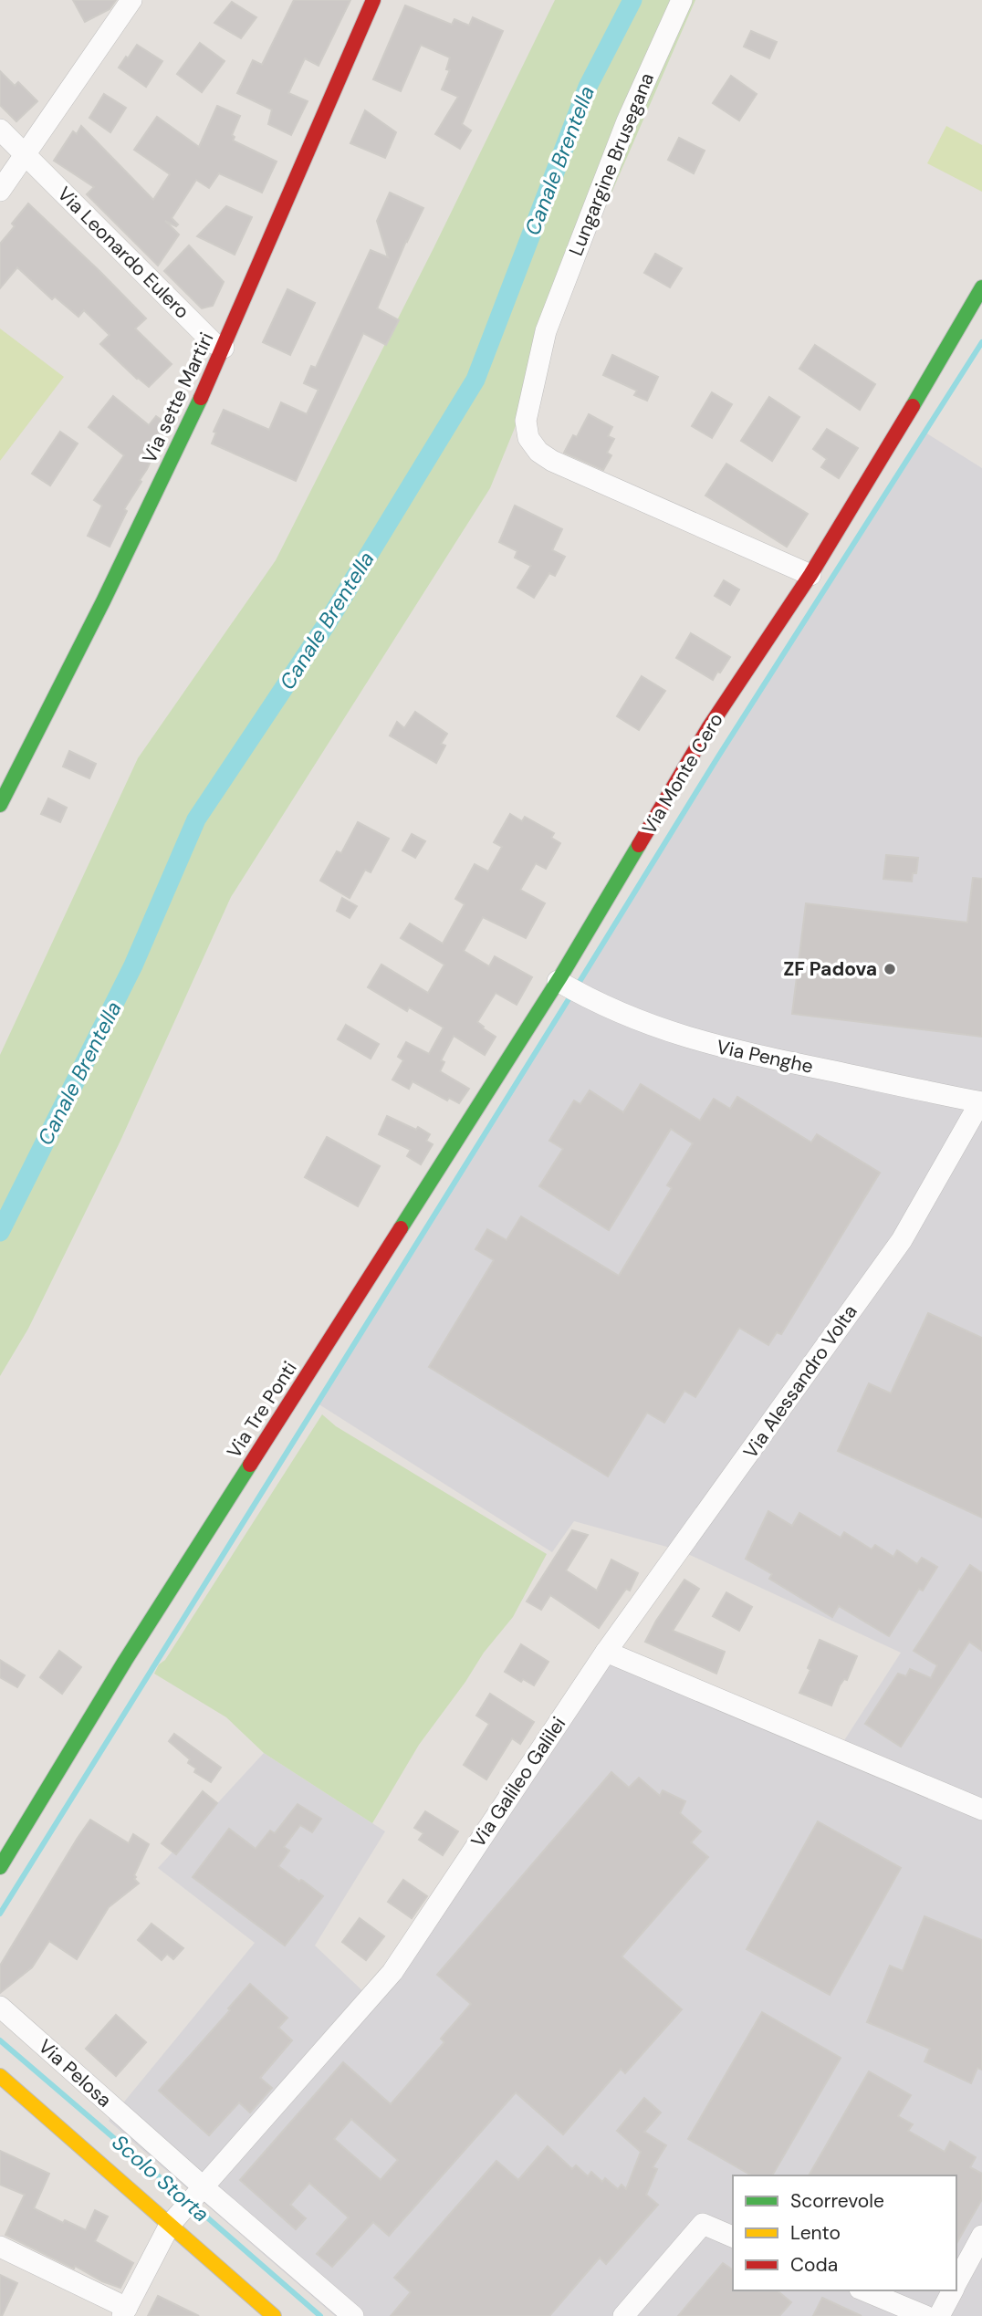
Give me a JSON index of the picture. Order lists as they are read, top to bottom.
{
  "streets": {
    "street": [
      "Lungargine Brusegana",
      "Via Leonardo Eulero",
      "Via sette Martiri",
      "Via Monte Cero",
      "Via Penghe",
      "Via Alessandro Volta",
      "Via Tre Ponti",
      "Via Galileo Galilei",
      "Via Pelosa"
    ]
  },
  "crossings": [
    ["Lungargine Brusegana", "Via Monte Cero"],
    ["Via Leonardo Eulero", "Via sette Martiri"],
    ["Via Monte Cero", "Via Penghe"],
    ["Via Monte Cero", "Via Tre Ponti"],
    ["Via Penghe", "Via Alessandro Volta"],
    ["Via Penghe", "Via Tre Ponti"],
    ["Via Alessandro Volta", "Via Galileo Galilei"],
    ["Via Galileo Galilei", "Via Pelosa"]
  ],
  "water": ["Canale Brentella", "Scolo Storta"],
  "places": ["ZF Padova"],
  "legend": ["Scorrevole", "Lento", "Coda"]
}
